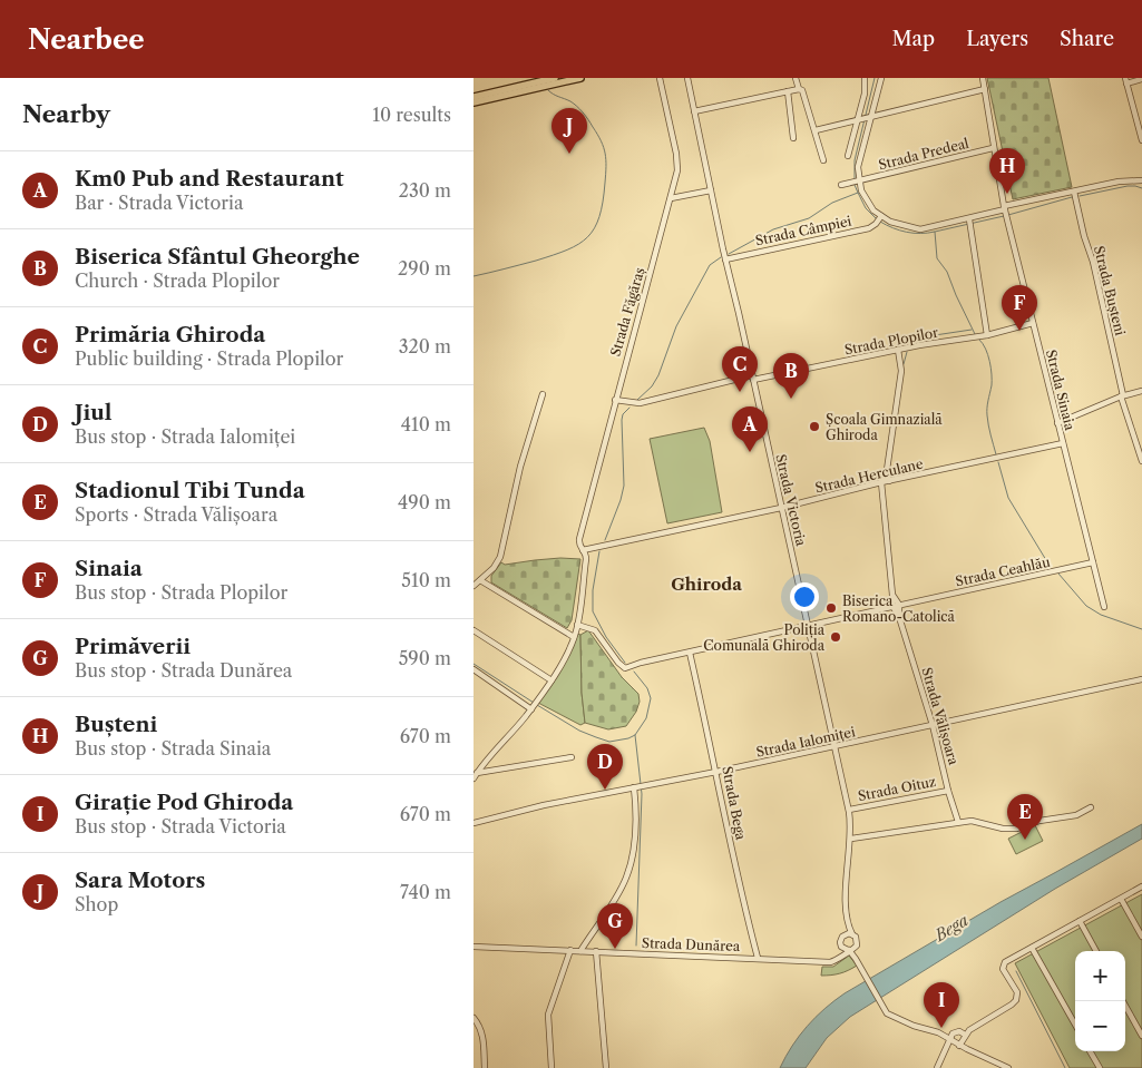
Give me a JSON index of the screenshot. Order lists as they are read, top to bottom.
{
  "streets": {
    "street": [
      "Strada Predeal",
      "Strada Câmpiei",
      "Strada Bușteni",
      "Strada Făgăraș",
      "Strada Plopilor",
      "Strada Sinaia",
      "Strada Herculane",
      "Strada Victoria",
      "Strada Ceahlău",
      "Strada Vălișoara",
      "Strada Ialomiței",
      "Strada Oituz",
      "Strada Bega",
      "Strada Dunărea"
    ]
  },
  "crossings": [
    ["Strada Predeal", "Strada Sinaia"],
    ["Strada Câmpiei", "Strada Victoria"],
    ["Strada Făgăraș", "Strada Plopilor"],
    ["Strada Făgăraș", "Strada Herculane"],
    ["Strada Făgăraș", "Strada Ceahlău"],
    ["Strada Plopilor", "Strada Sinaia"],
    ["Strada Plopilor", "Strada Victoria"],
    ["Strada Sinaia", "Strada Herculane"],
    ["Strada Sinaia", "Strada Ceahlău"],
    ["Strada Herculane", "Strada Victoria"],
    ["Strada Victoria", "Strada Ceahlău"],
    ["Strada Victoria", "Strada Ialomiței"],
    ["Strada Victoria", "Strada Oituz"],
    ["Strada Ceahlău", "Strada Vălișoara"],
    ["Strada Ceahlău", "Strada Bega"],
    ["Strada Vălișoara", "Strada Ialomiței"],
    ["Strada Vălișoara", "Strada Oituz"],
    ["Strada Ialomiței", "Strada Bega"],
    ["Strada Bega", "Strada Dunărea"]
  ],
  "districts": ["Ghiroda"],
  "water": ["Bega"],
  "places": ["Școala Gimnazială Ghiroda", "Biserica Romano-Catolică", "Poliția Comunală Ghiroda"],
  "page": {
    "header": "Nearbee",
    "nav": ["Map", "Layers", "Share"],
    "heading": ["Nearby", "10 results"],
    "pins": [
      "J",
      "H",
      "F",
      "C",
      "B",
      "A",
      "D",
      "E",
      "G",
      "I"
    ],
    "list": [
      {
        "mark": "A",
        "name": "Km0 Pub and Restaurant",
        "note": "Bar · Strada Victoria",
        "value": "230 m"
      },
      {
        "mark": "B",
        "name": "Biserica Sfântul Gheorghe",
        "note": "Church · Strada Plopilor",
        "value": "290 m"
      },
      {
        "mark": "C",
        "name": "Primăria Ghiroda",
        "note": "Public building · Strada Plopilor",
        "value": "320 m"
      },
      {
        "mark": "D",
        "name": "Jiul",
        "note": "Bus stop · Strada Ialomiței",
        "value": "410 m"
      },
      {
        "mark": "E",
        "name": "Stadionul Tibi Tunda",
        "note": "Sports · Strada Vălișoara",
        "value": "490 m"
      },
      {
        "mark": "F",
        "name": "Sinaia",
        "note": "Bus stop · Strada Plopilor",
        "value": "510 m"
      },
      {
        "mark": "G",
        "name": "Primăverii",
        "note": "Bus stop · Strada Dunărea",
        "value": "590 m"
      },
      {
        "mark": "H",
        "name": "Bușteni",
        "note": "Bus stop · Strada Sinaia",
        "value": "670 m"
      },
      {
        "mark": "I",
        "name": "Girație Pod Ghiroda",
        "note": "Bus stop · Strada Victoria",
        "value": "670 m"
      },
      {
        "mark": "J",
        "name": "Sara Motors",
        "note": "Shop",
        "value": "740 m"
      }
    ],
    "map_buttons": ["+", "−"]
  }
}
